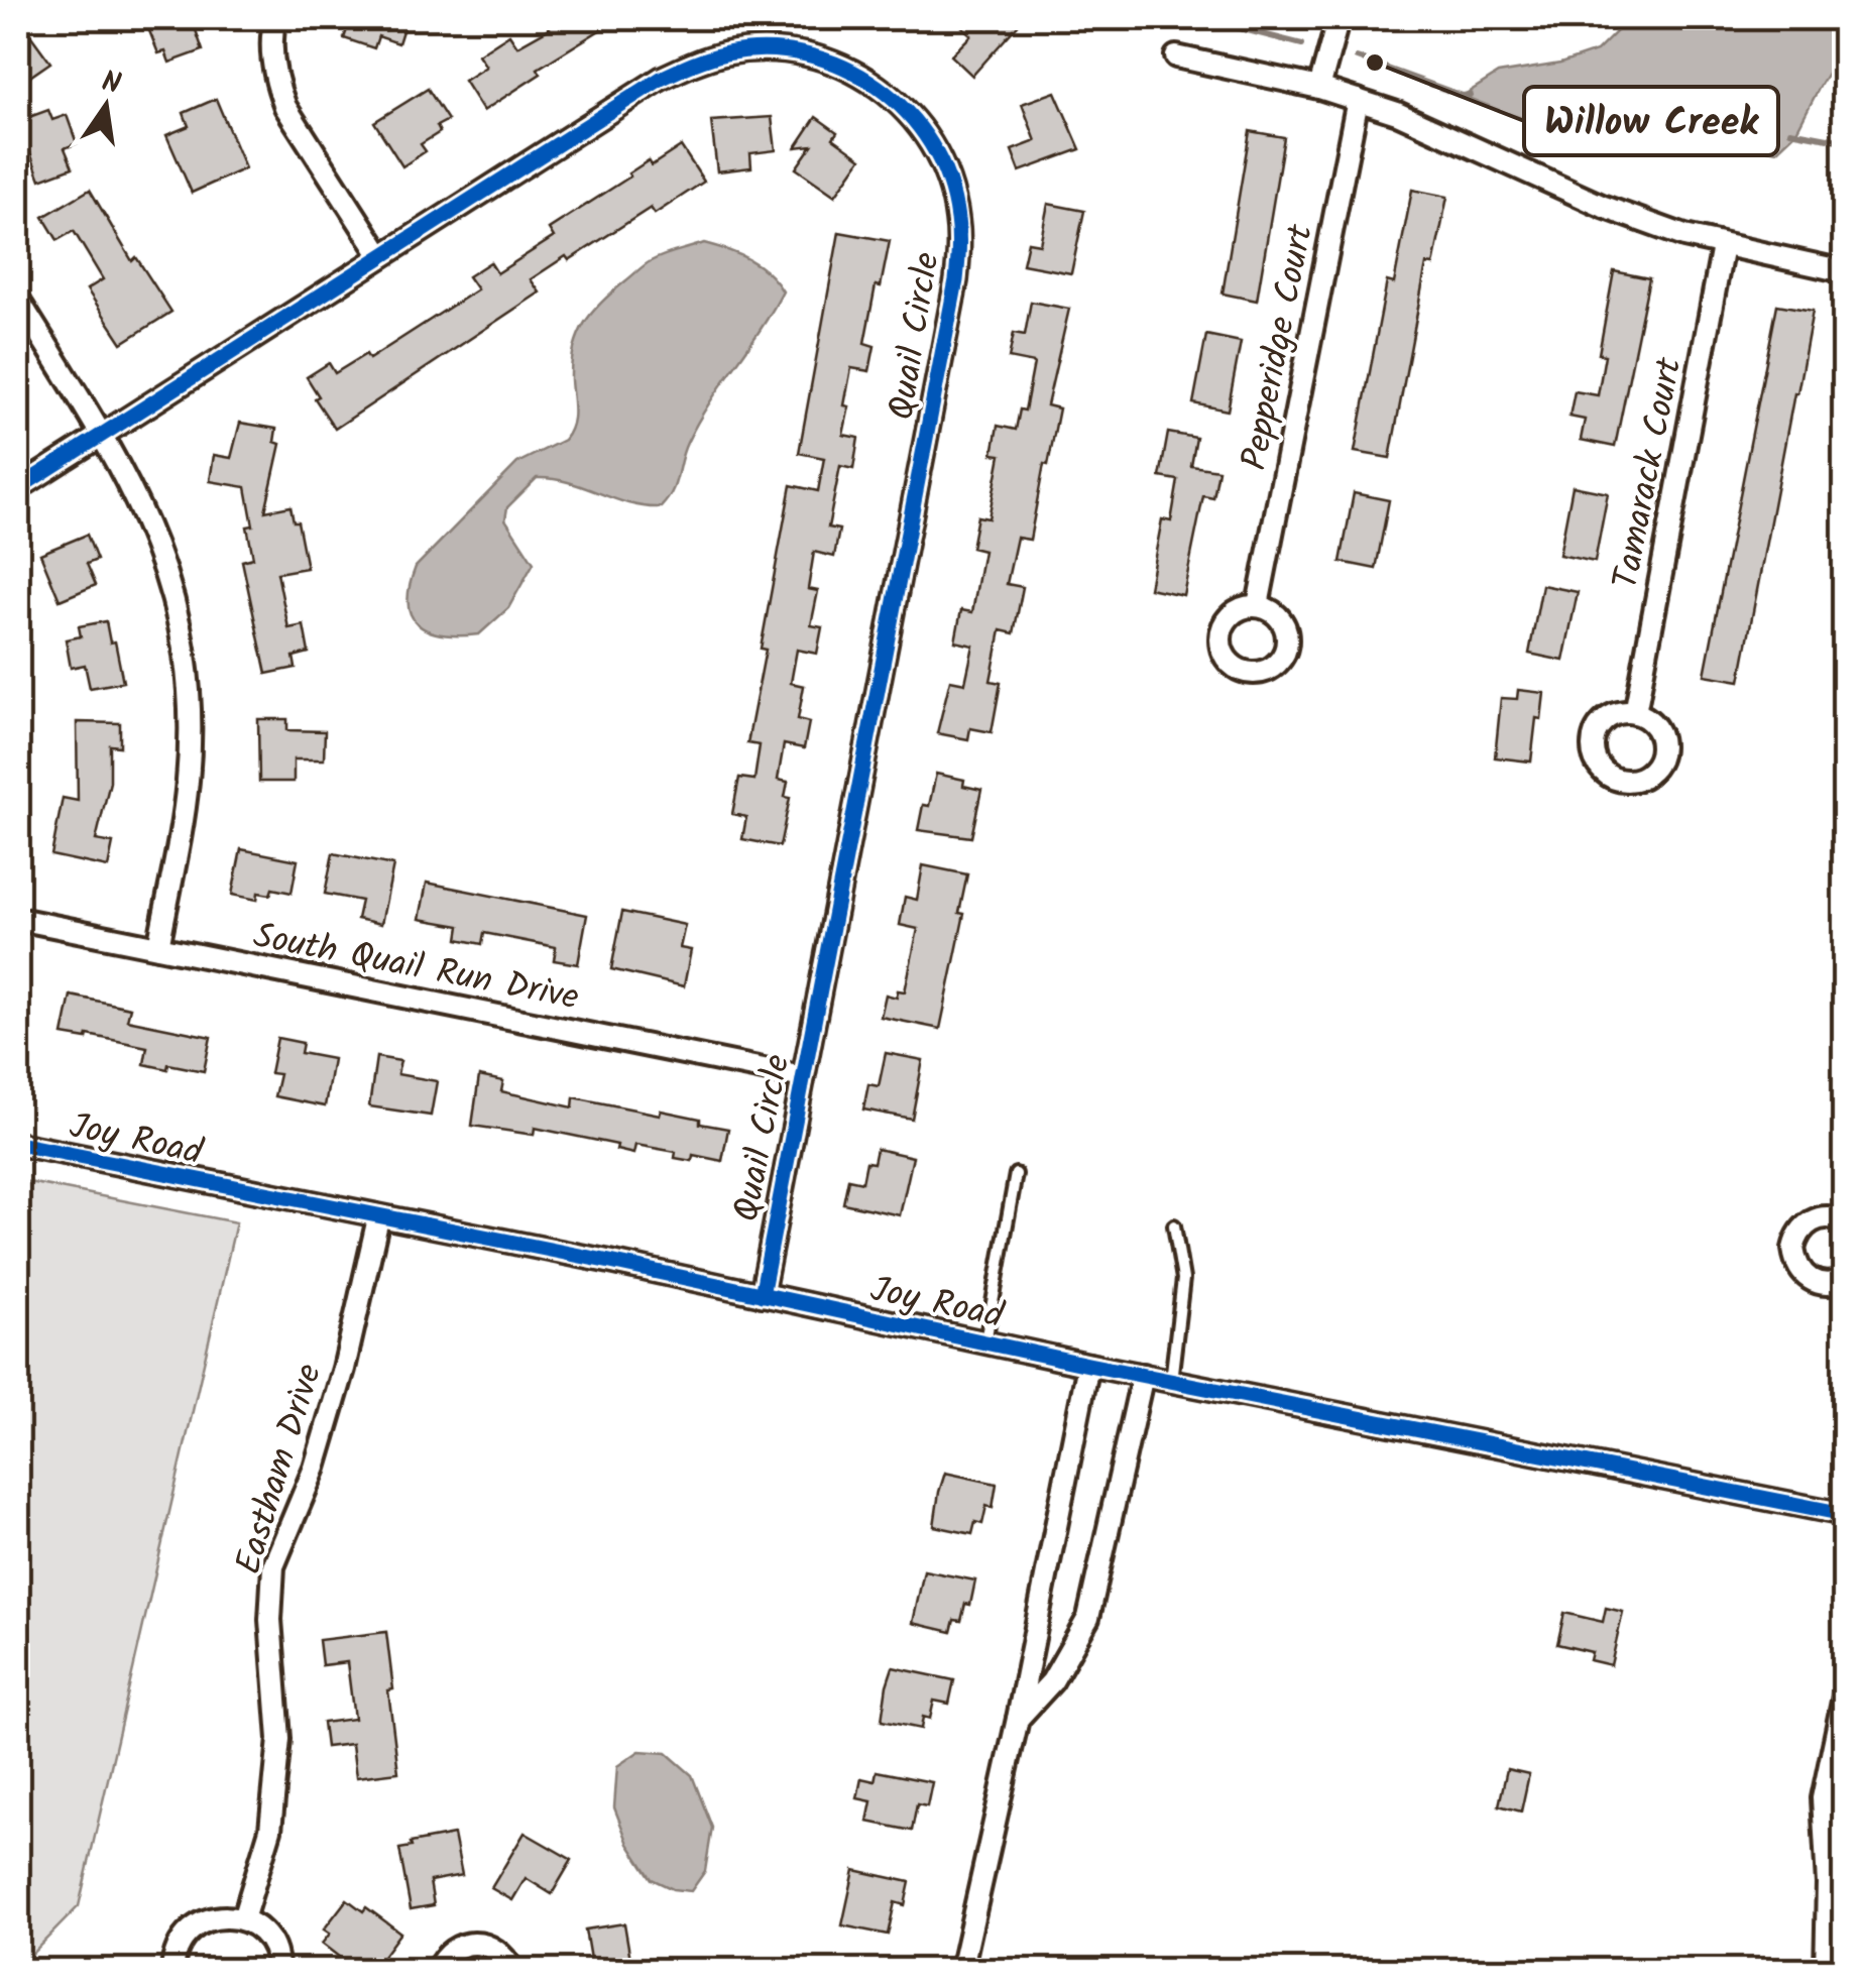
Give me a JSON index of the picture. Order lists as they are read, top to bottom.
{
  "streets": {
    "street": [
      "Quail Circle",
      "Pepperidge Court",
      "Tamarack Court",
      "South Quail Run Drive",
      "Joy Road",
      "Eastham Drive"
    ]
  },
  "crossings": [
    ["Quail Circle", "South Quail Run Drive"],
    ["Quail Circle", "Joy Road"],
    ["Joy Road", "Eastham Drive"]
  ],
  "places": ["Willow Creek"],
  "north": "top"
}
